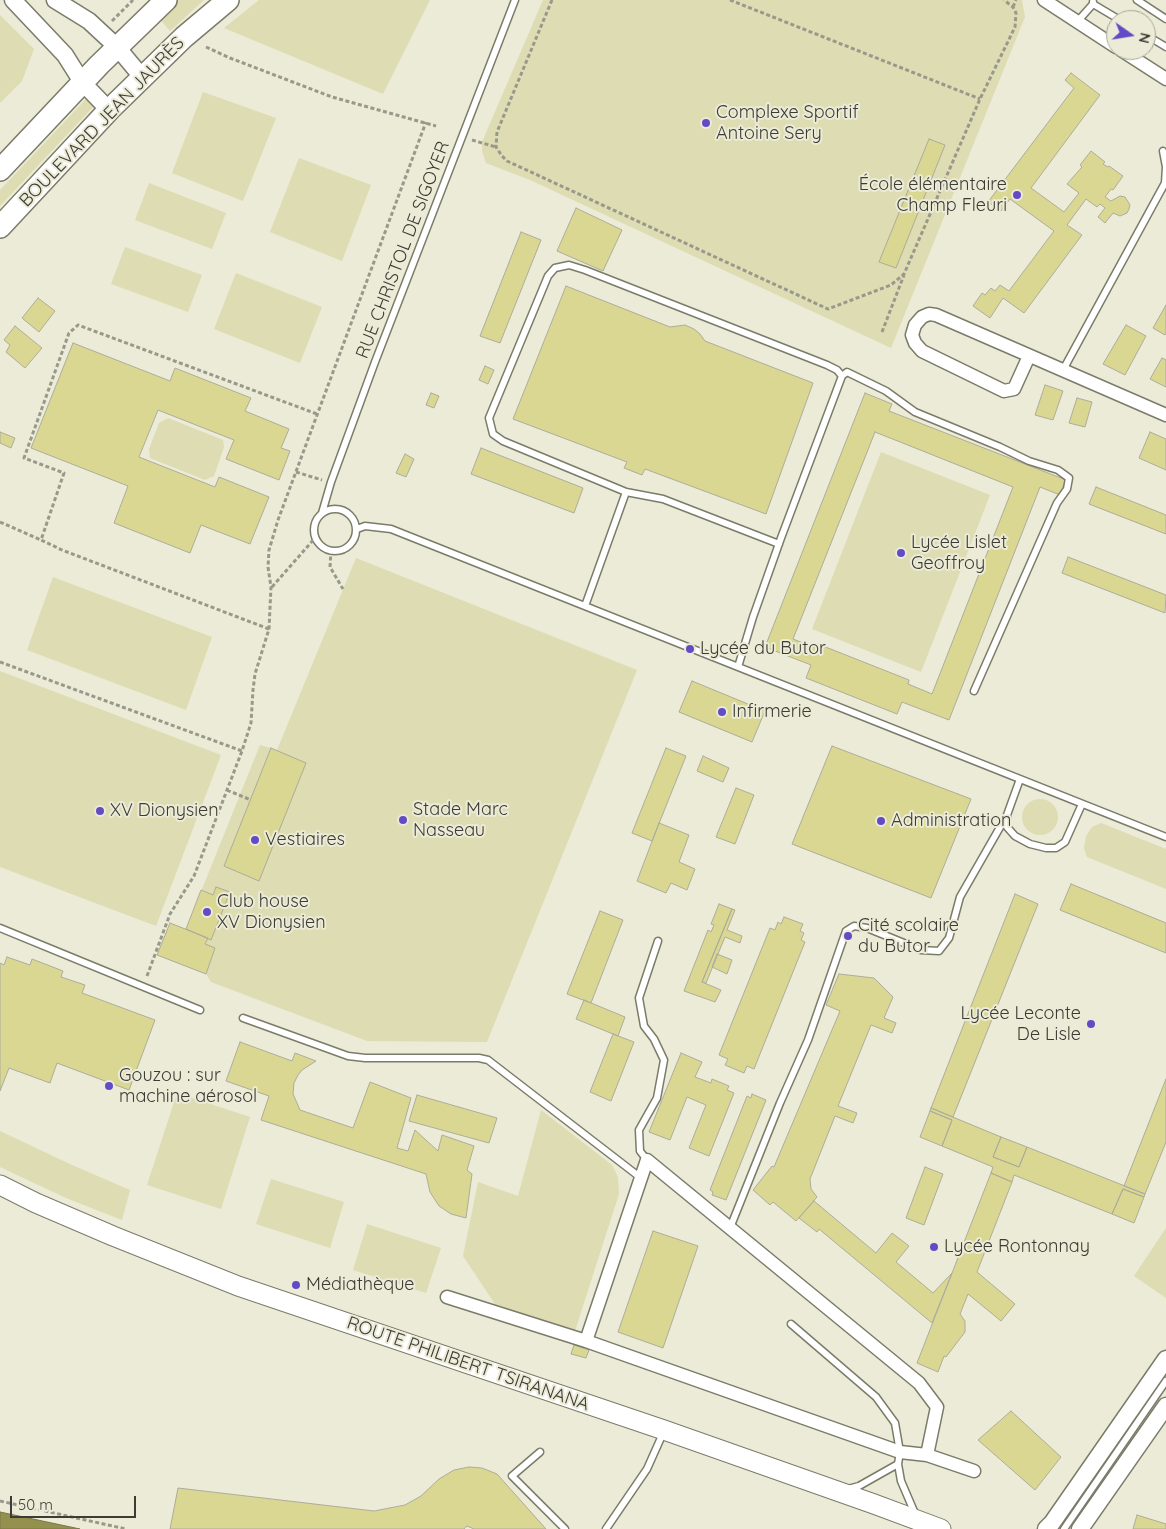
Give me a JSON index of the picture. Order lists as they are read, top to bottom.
{
  "streets": {
    "main road": ["BOULEVARD JEAN JAURÈS", "ROUTE PHILIBERT TSIRANANA"],
    "lane": ["RUE CHRISTOL DE SIGOYER"]
  },
  "places": [
    "Complexe Sportif Antoine Sery",
    "École élémentaire Champ Fleuri",
    "Lycée Lislet Geoffroy",
    "Lycée du Butor",
    "Infirmerie",
    "XV Dionysien",
    "Stade Marc Nasseau",
    "Administration",
    "Vestiaires",
    "Club house XV Dionysien",
    "Cité scolaire du Butor",
    "Lycée Leconte De Lisle",
    "Gouzou : sur machine aérosol",
    "Lycée Rontonnay",
    "Médiathèque"
  ],
  "scale_bar": "50 m",
  "north": "right"
}
